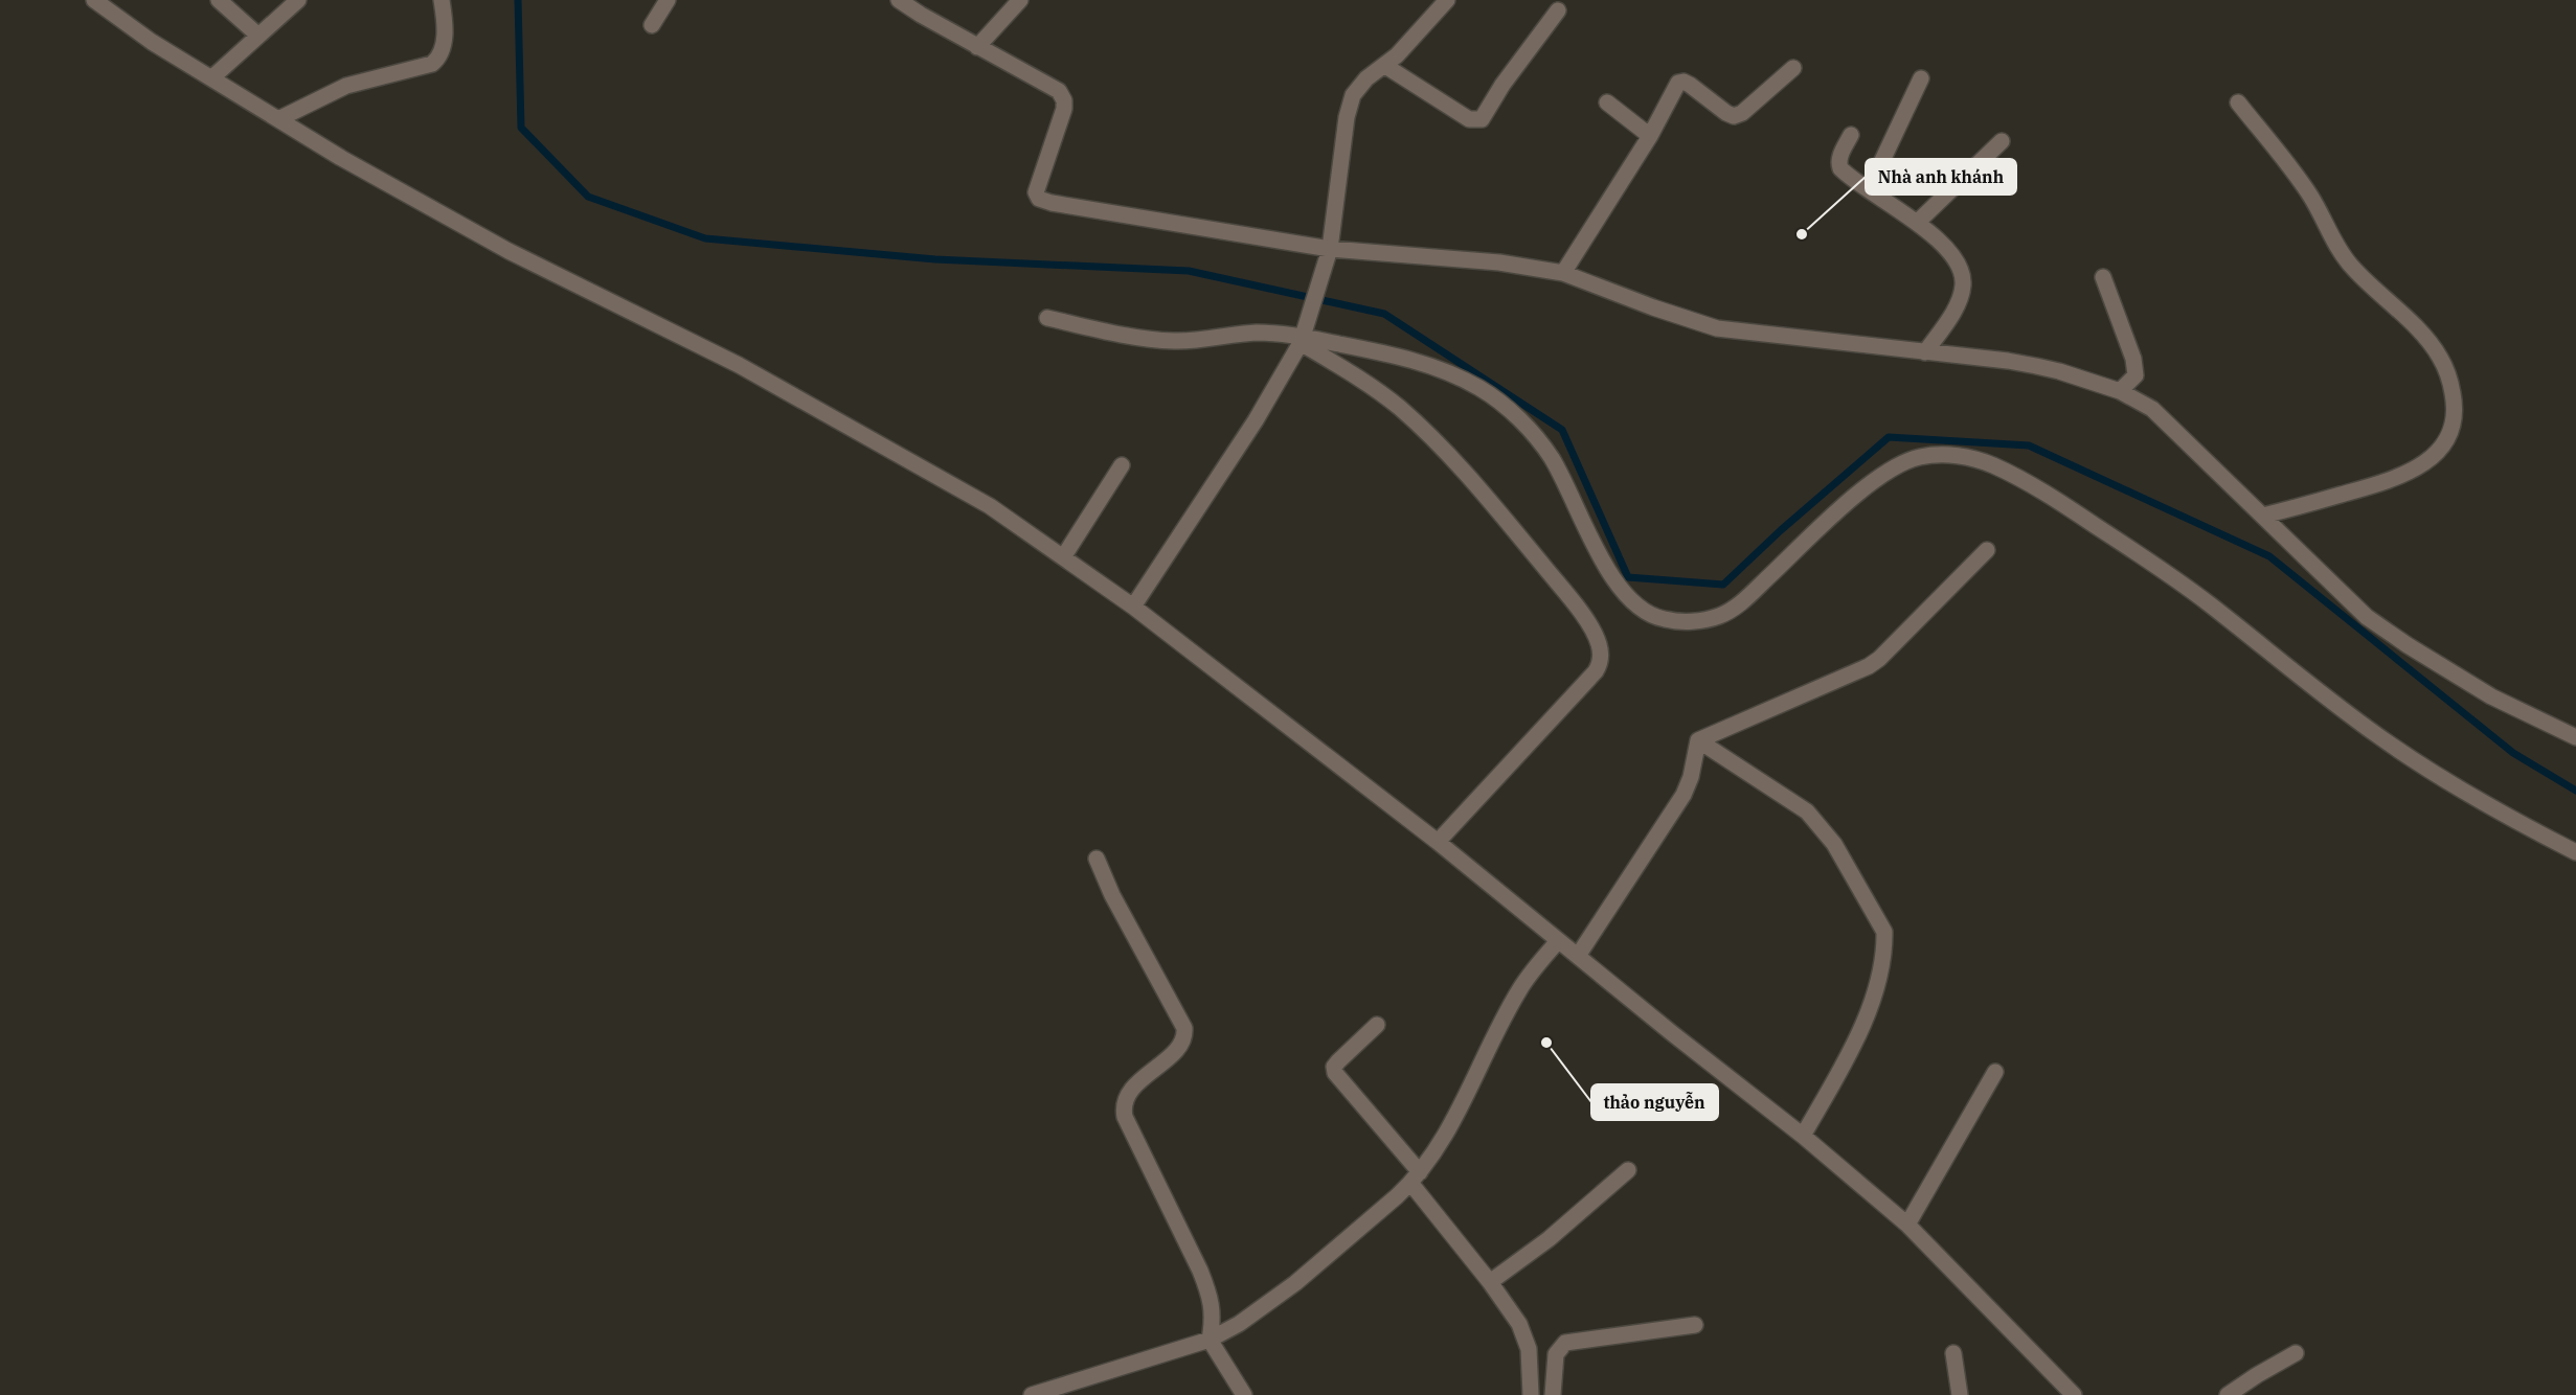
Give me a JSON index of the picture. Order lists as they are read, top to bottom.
{
  "places": ["Nhà anh khánh", "thảo nguyễn"]
}
